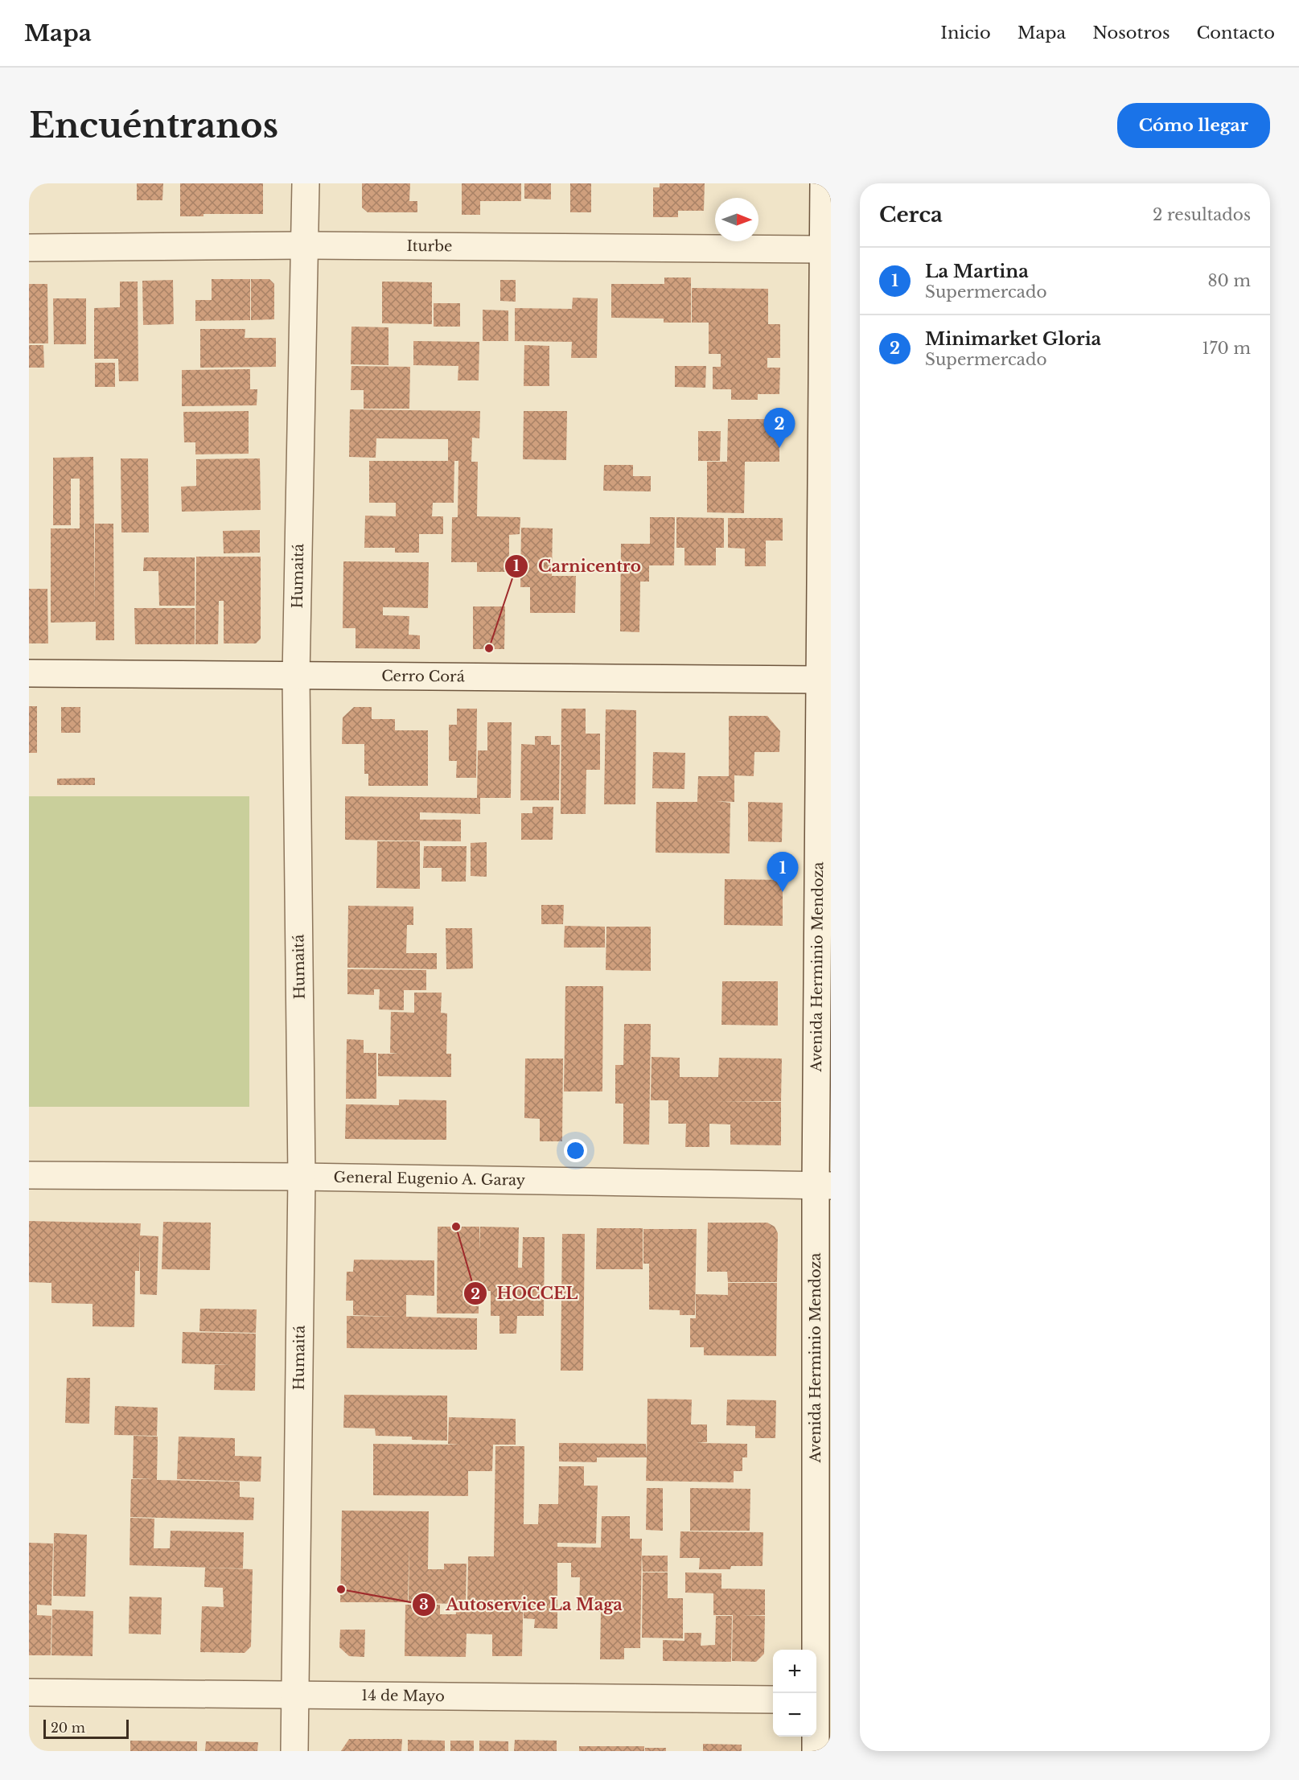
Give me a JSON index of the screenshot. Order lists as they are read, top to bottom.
{
  "streets": {
    "street": [
      "Iturbe",
      "Humaitá",
      "Cerro Corá",
      "Avenida Herminio Mendoza",
      "General Eugenio A. Garay",
      "14 de Mayo"
    ]
  },
  "crossings": [
    ["Iturbe", "Humaitá"],
    ["Iturbe", "Avenida Herminio Mendoza"],
    ["Humaitá", "Cerro Corá"],
    ["Humaitá", "General Eugenio A. Garay"],
    ["Humaitá", "14 de Mayo"],
    ["Cerro Corá", "Avenida Herminio Mendoza"],
    ["Avenida Herminio Mendoza", "General Eugenio A. Garay"]
  ],
  "places": ["Carnicentro", "HOCCEL", "Autoservice La Maga"],
  "scale_bar": "20 m",
  "north": "right",
  "page": {
    "header": "Mapa",
    "nav": [
      "Inicio",
      "Mapa",
      "Nosotros",
      "Contacto"
    ],
    "buttons": "Cómo llegar",
    "title": "Encuéntranos",
    "heading": ["Cerca", "2 resultados"],
    "list": [
      {
        "mark": "1",
        "name": "La Martina",
        "note": "Supermercado",
        "value": "80 m"
      },
      {
        "mark": "2",
        "name": "Minimarket Gloria",
        "note": "Supermercado",
        "value": "170 m"
      }
    ],
    "pins": ["2", "1"],
    "map_buttons": ["+", "−"],
    "scale": "20 m"
  }
}
